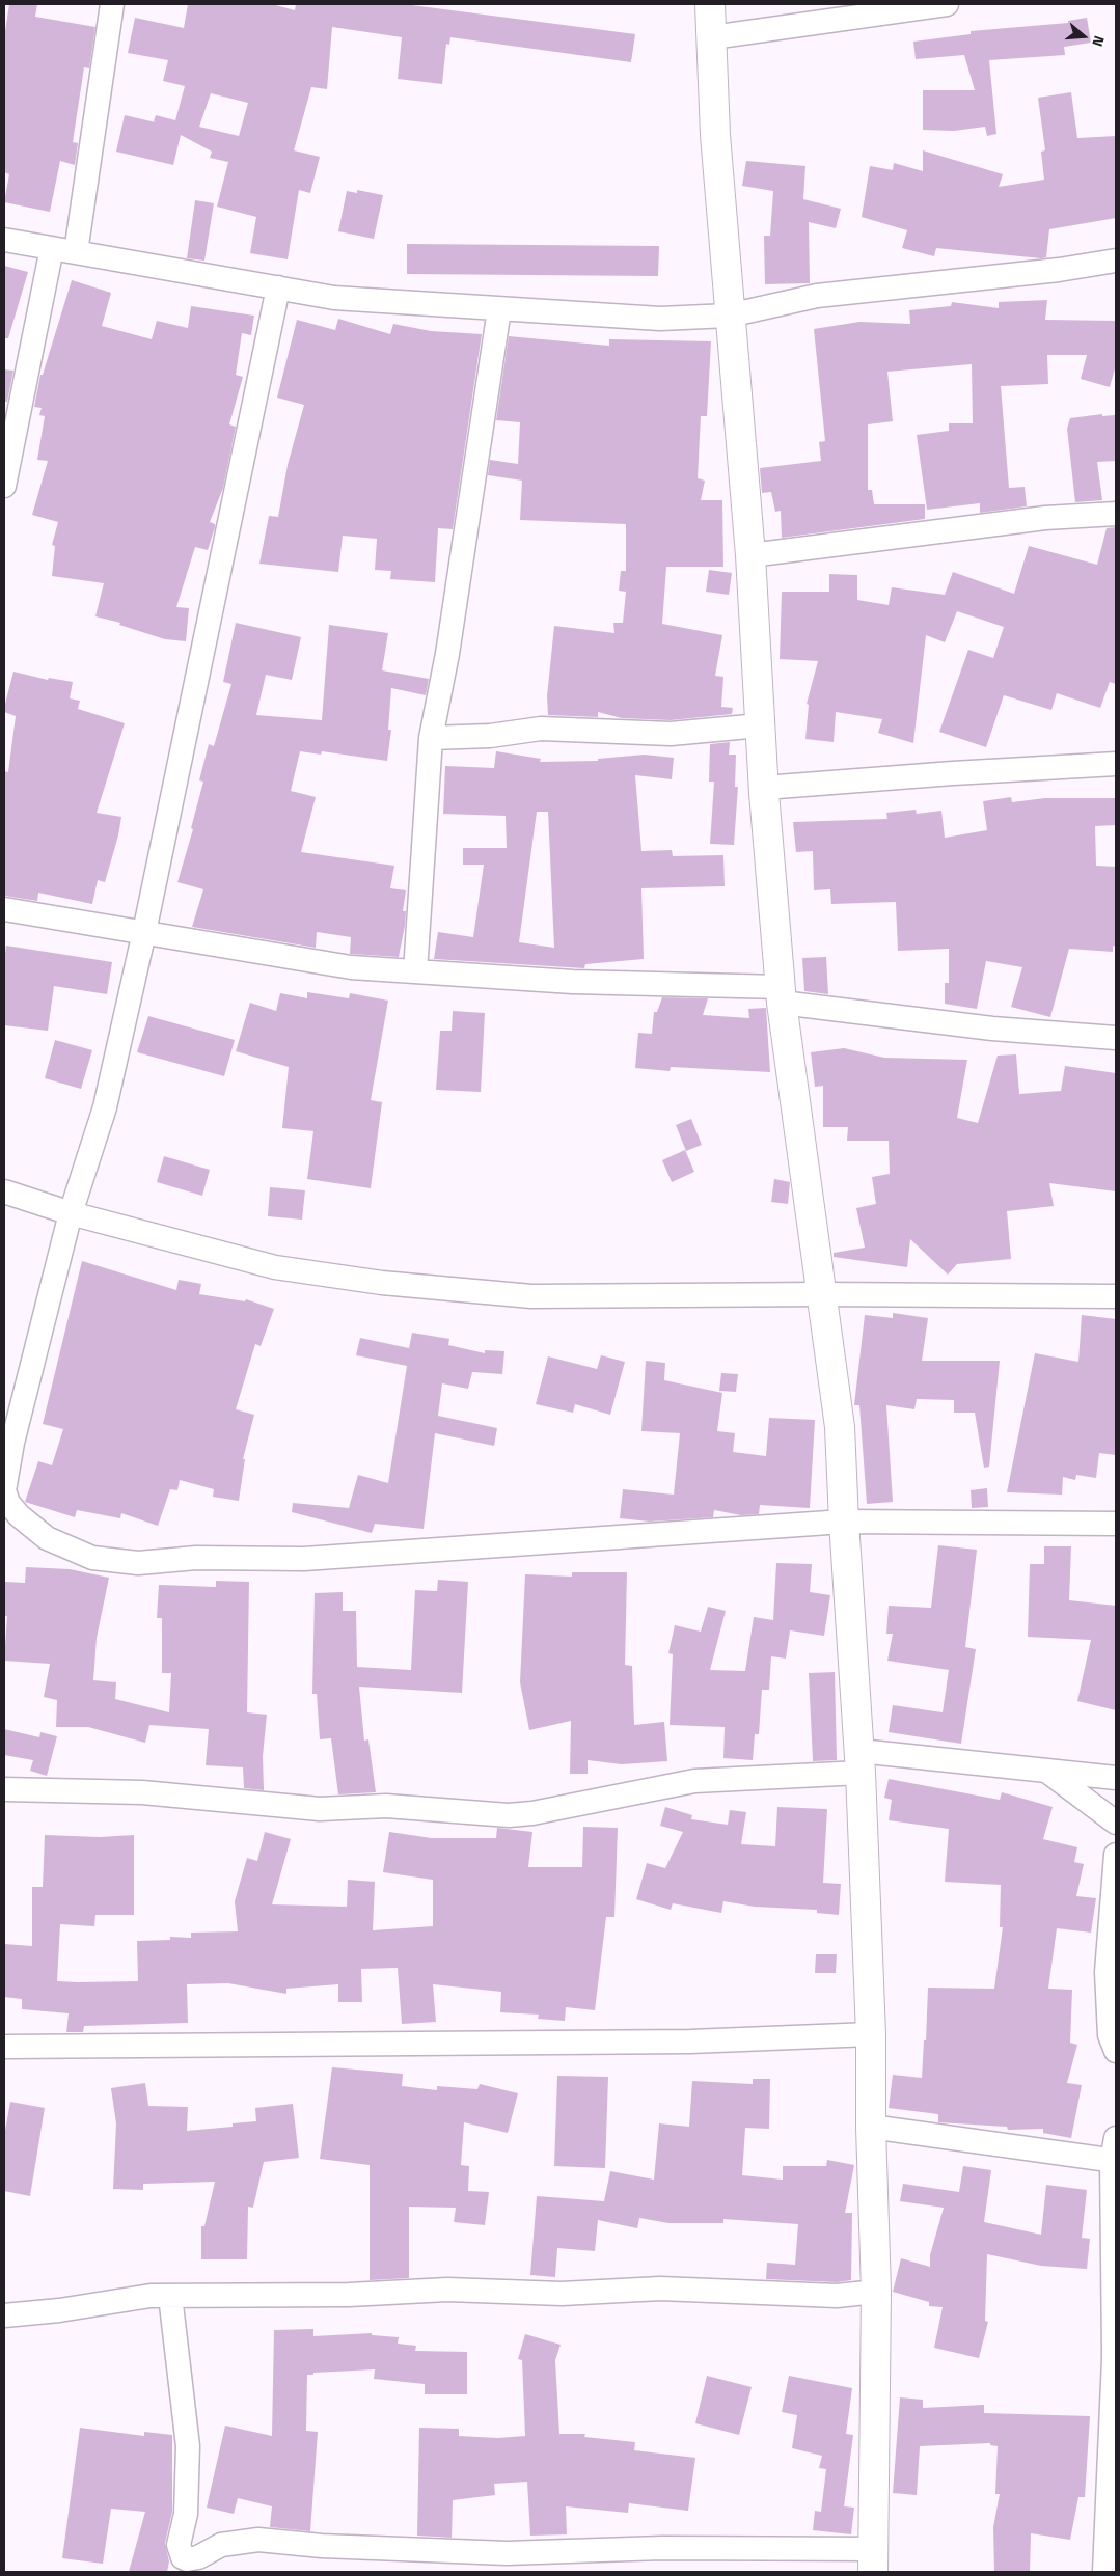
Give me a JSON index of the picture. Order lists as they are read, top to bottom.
{
  "north": "right"
}
